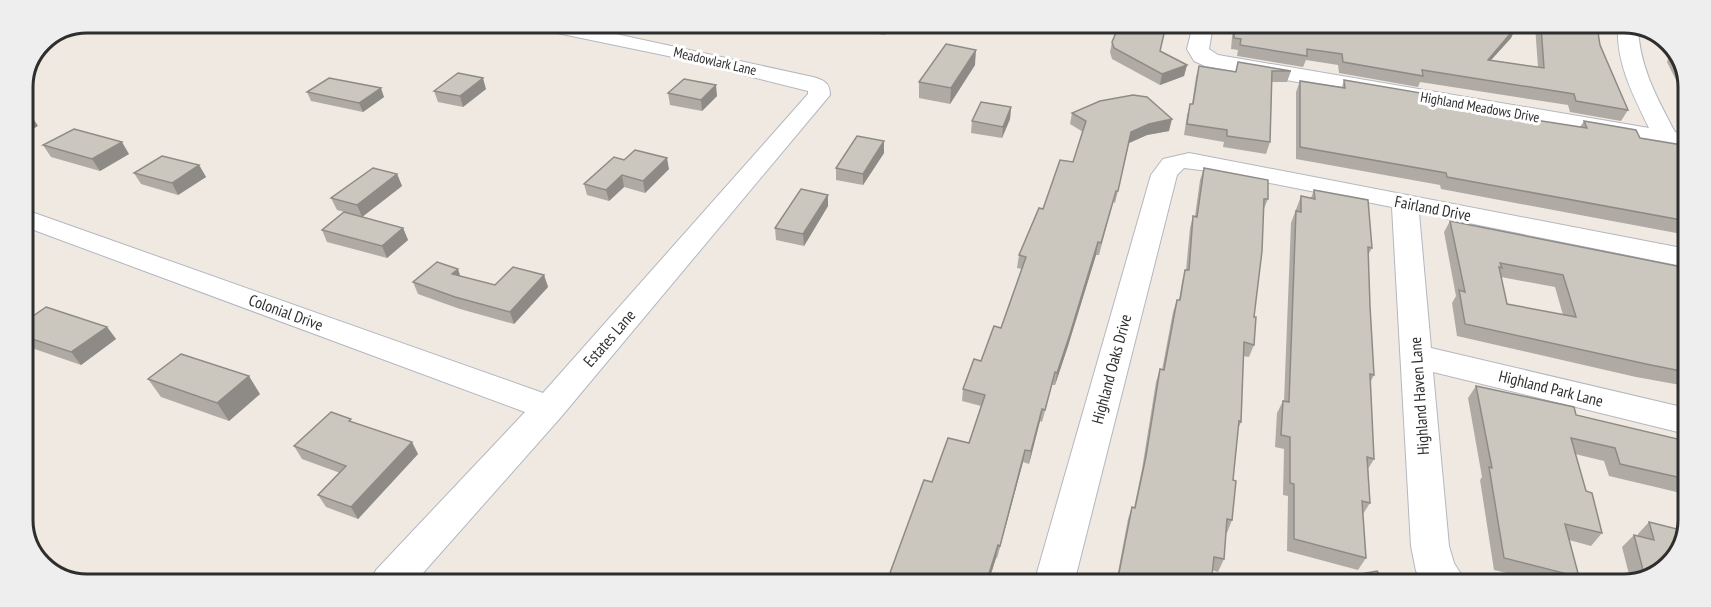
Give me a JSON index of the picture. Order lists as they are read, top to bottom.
{
  "streets": {
    "street": [
      "Meadowlark Lane",
      "Highland Meadows Drive",
      "Fairland Drive",
      "Colonial Drive",
      "Estates Lane",
      "Highland Oaks Drive",
      "Highland Park Lane",
      "Highland Haven Lane"
    ]
  },
  "crossings": [
    ["Meadowlark Lane", "Estates Lane"],
    ["Fairland Drive", "Highland Oaks Drive"],
    ["Fairland Drive", "Highland Haven Lane"],
    ["Colonial Drive", "Estates Lane"],
    ["Highland Park Lane", "Highland Haven Lane"]
  ]
}
